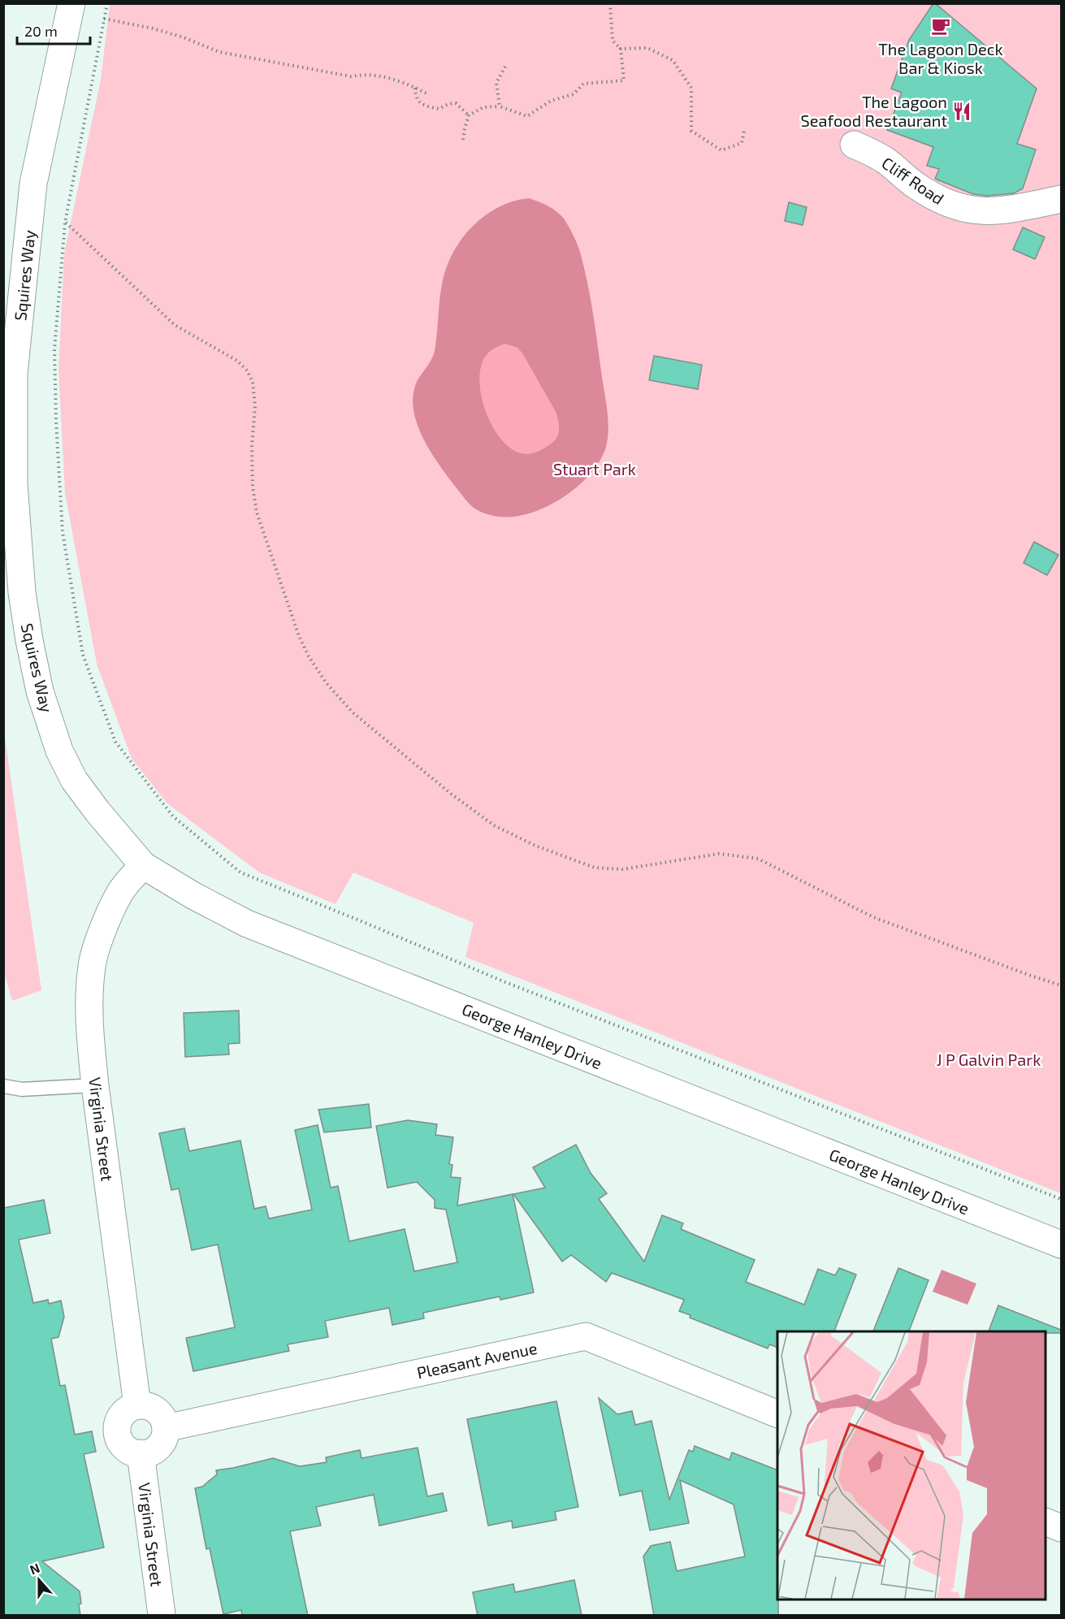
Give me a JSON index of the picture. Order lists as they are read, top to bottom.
{
  "streets": {
    "main road": [
      "Cliff Road",
      "Squires Way",
      "George Hanley Drive",
      "Virginia Street",
      "Pleasant Avenue"
    ]
  },
  "crossings": [
    ["Squires Way", "George Hanley Drive"],
    ["George Hanley Drive", "Virginia Street"],
    ["Virginia Street", "Pleasant Avenue"]
  ],
  "parks": ["Stuart Park", "J P Galvin Park"],
  "places": {
    "cafe": ["The Lagoon Deck Bar & Kiosk"],
    "restaurant": ["The Lagoon Seafood Restaurant"]
  },
  "scale_bar": "20 m",
  "north": "top"
}
